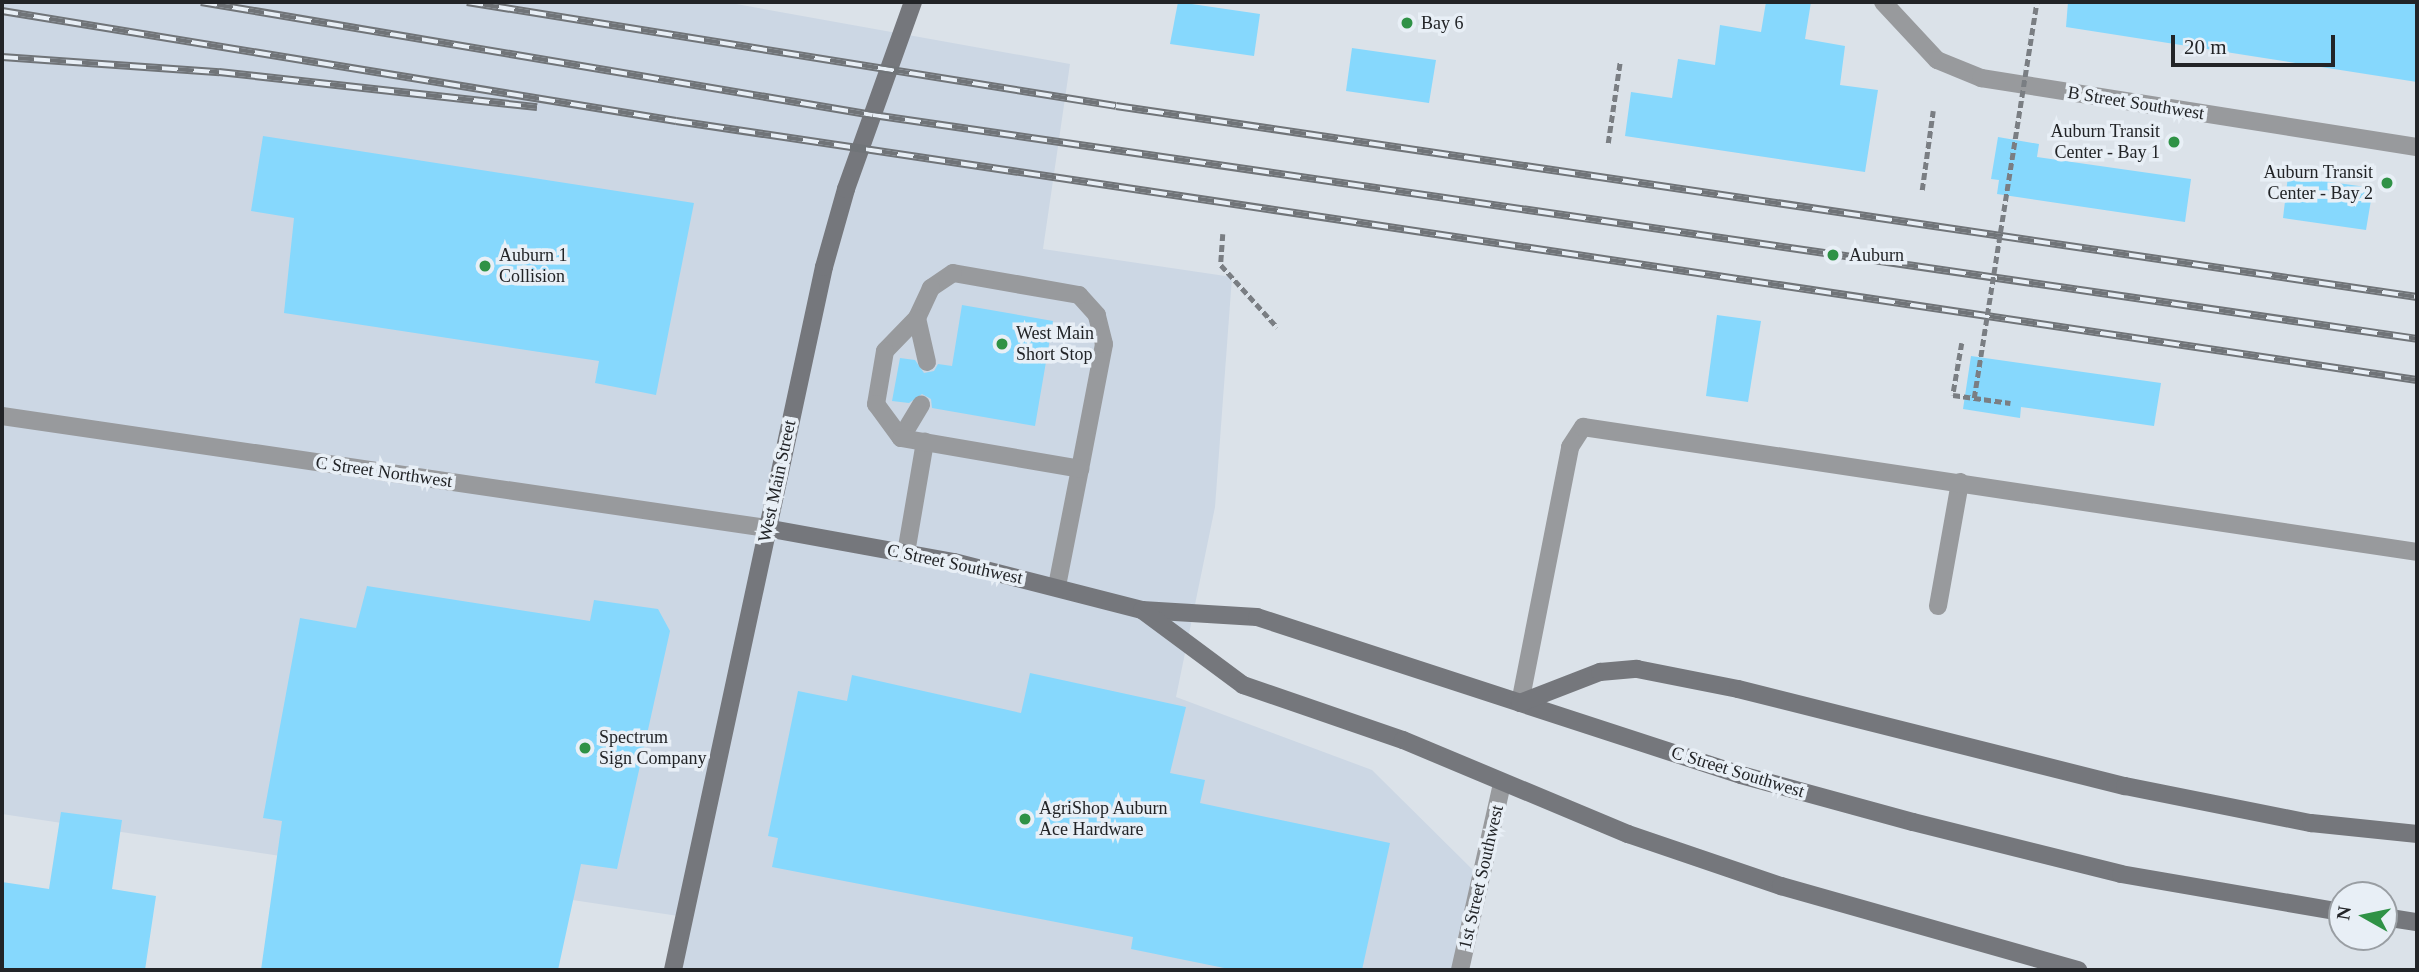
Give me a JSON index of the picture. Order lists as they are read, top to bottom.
{
  "streets": {
    "main road": ["West Main Street", "C Street Southwest"],
    "street": ["B Street Southwest", "C Street Northwest", "1st Street Southwest"]
  },
  "crossings": [
    ["C Street Northwest", "West Main Street"],
    ["C Street Northwest", "C Street Southwest"],
    ["West Main Street", "C Street Southwest"],
    ["C Street Southwest", "1st Street Southwest"]
  ],
  "places": [
    "Bay 6",
    "Auburn Transit Center - Bay 1",
    "Auburn Transit Center - Bay 2",
    "Auburn",
    "Auburn 1 Collision",
    "West Main Short Stop",
    "Spectrum Sign Company",
    "AgriShop Auburn Ace Hardware"
  ],
  "scale_bar": "20 m",
  "north": "left"
}
